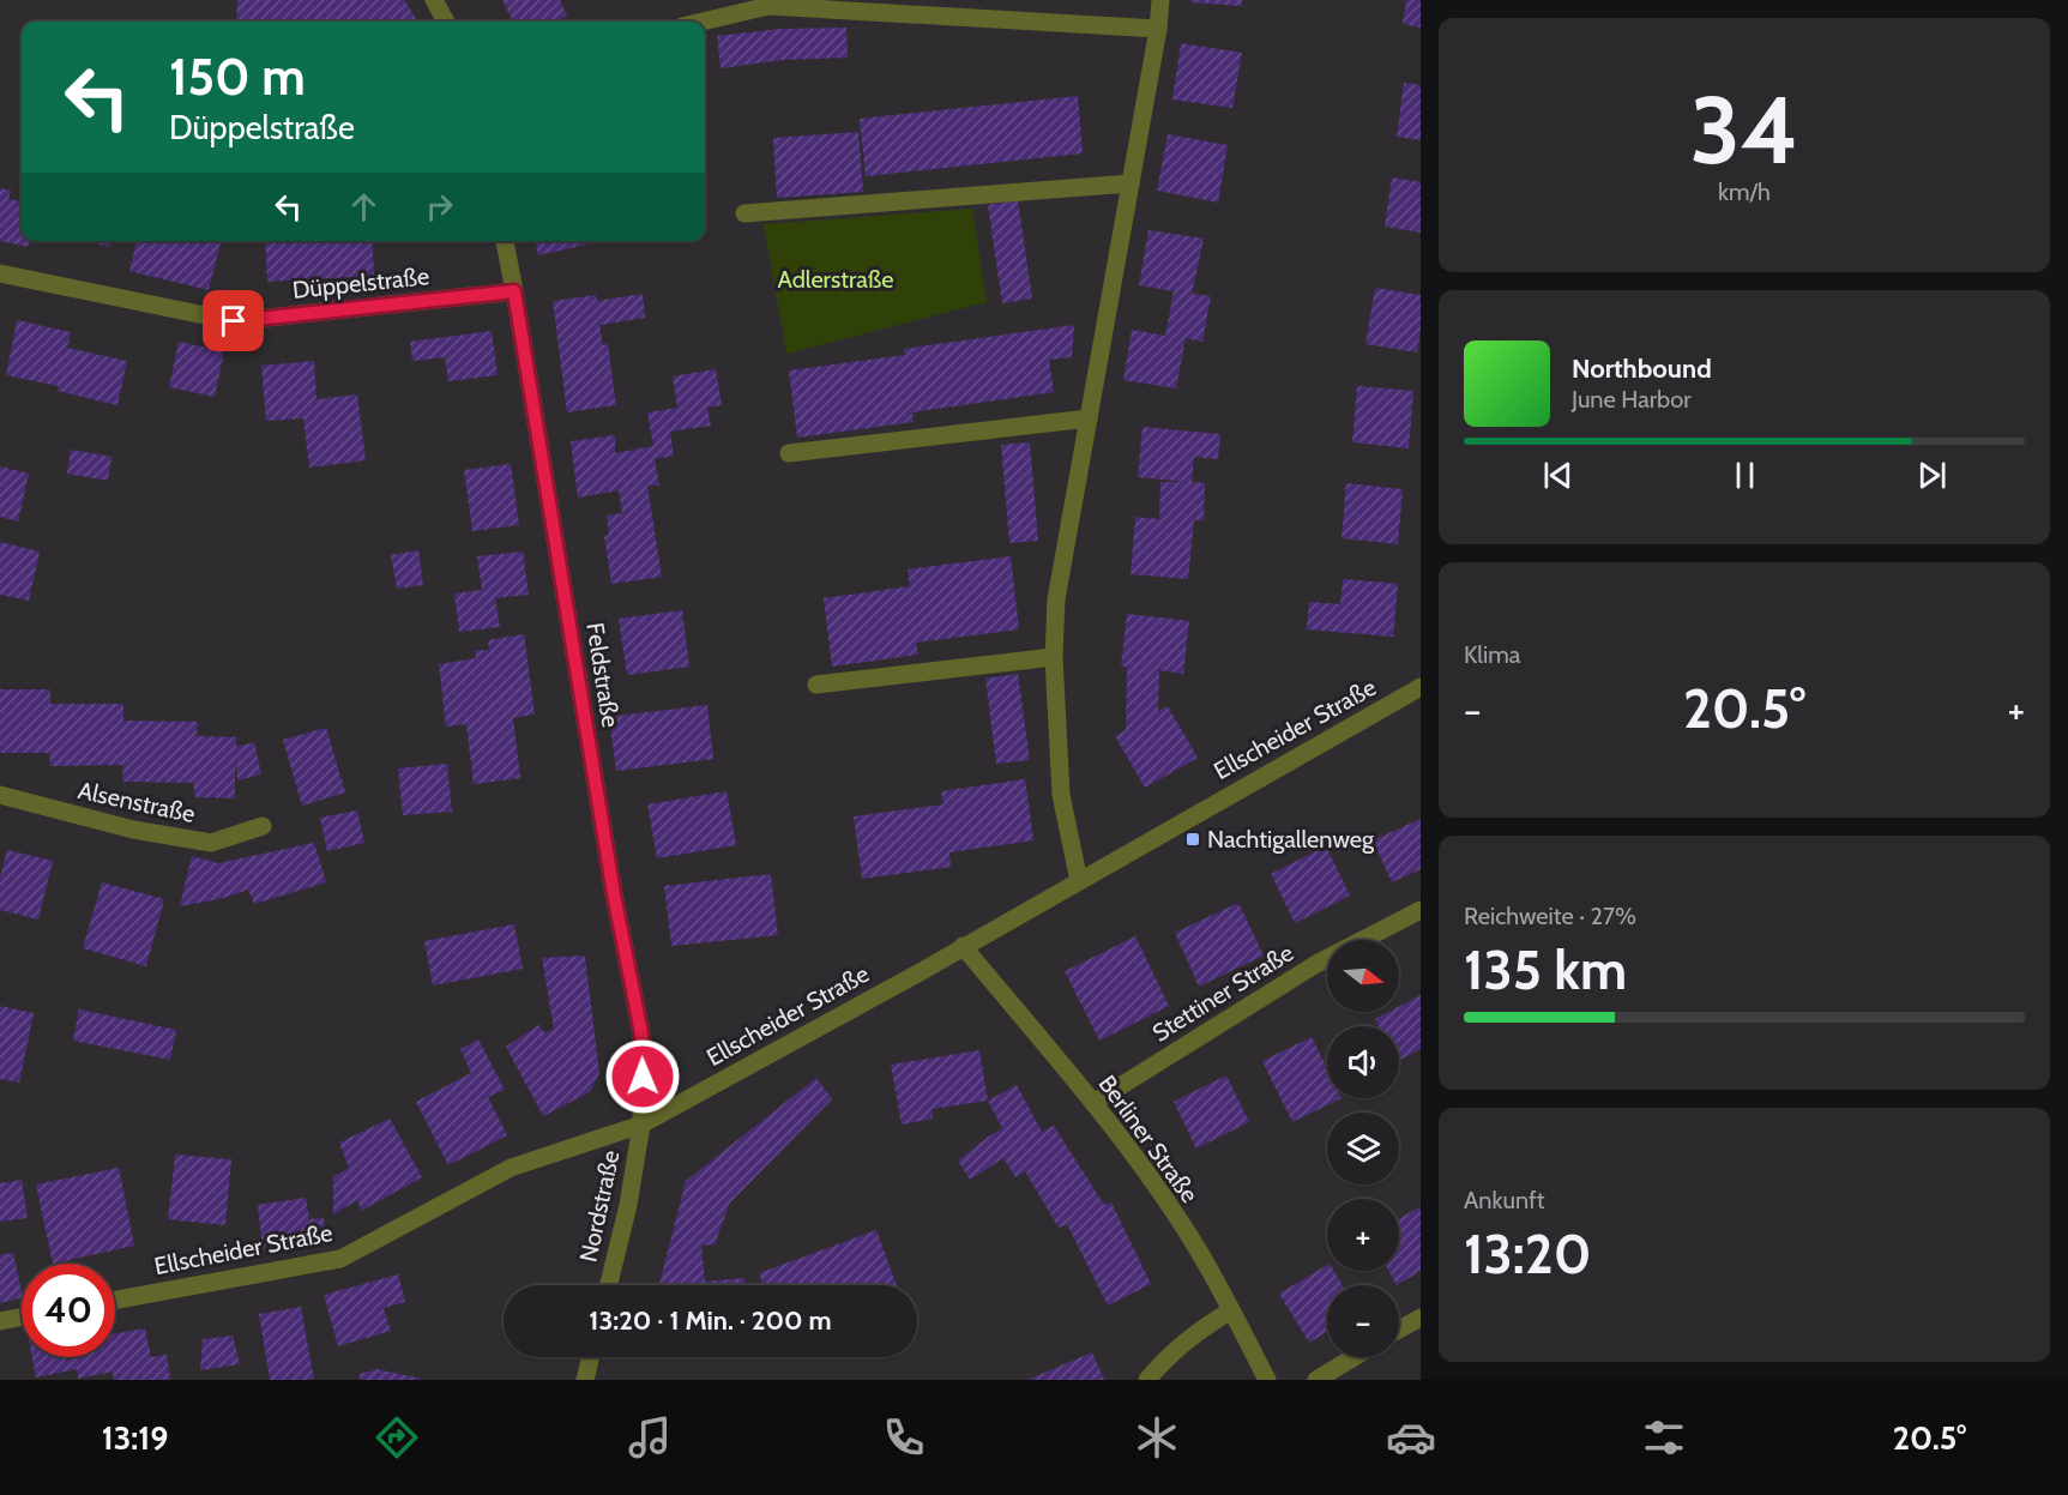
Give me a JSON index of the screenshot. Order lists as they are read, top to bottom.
{
  "streets": {
    "street": [
      "Düppelstraße",
      "Feldstraße",
      "Ellscheider Straße",
      "Alsenstraße",
      "Stettiner Straße",
      "Berliner Straße",
      "Nordstraße"
    ]
  },
  "crossings": [
    ["Düppelstraße", "Feldstraße"],
    ["Feldstraße", "Ellscheider Straße"],
    ["Feldstraße", "Nordstraße"],
    ["Ellscheider Straße", "Berliner Straße"],
    ["Ellscheider Straße", "Nordstraße"],
    ["Stettiner Straße", "Berliner Straße"]
  ],
  "parks": ["Adlerstraße"],
  "places": {
    "transit": ["Nachtigallenweg"]
  },
  "north": "right",
  "page": {
    "tile": [
      ["34", "km/h"],
      "Klima",
      ["Reichweite · 27%", "135 km"],
      ["Ankunft", "13:20"]
    ],
    "turn": ["150 m", "Düppelstraße"],
    "song": ["Northbound", "June Harbor"],
    "heat": ["−", "20.5°", "+"],
    "map_buttons": ["+", "−"],
    "limit": "40",
    "trip": "13:20 · 1 Min. · 200 m",
    "tabs": ["13:19", "20.5°"]
  }
}
